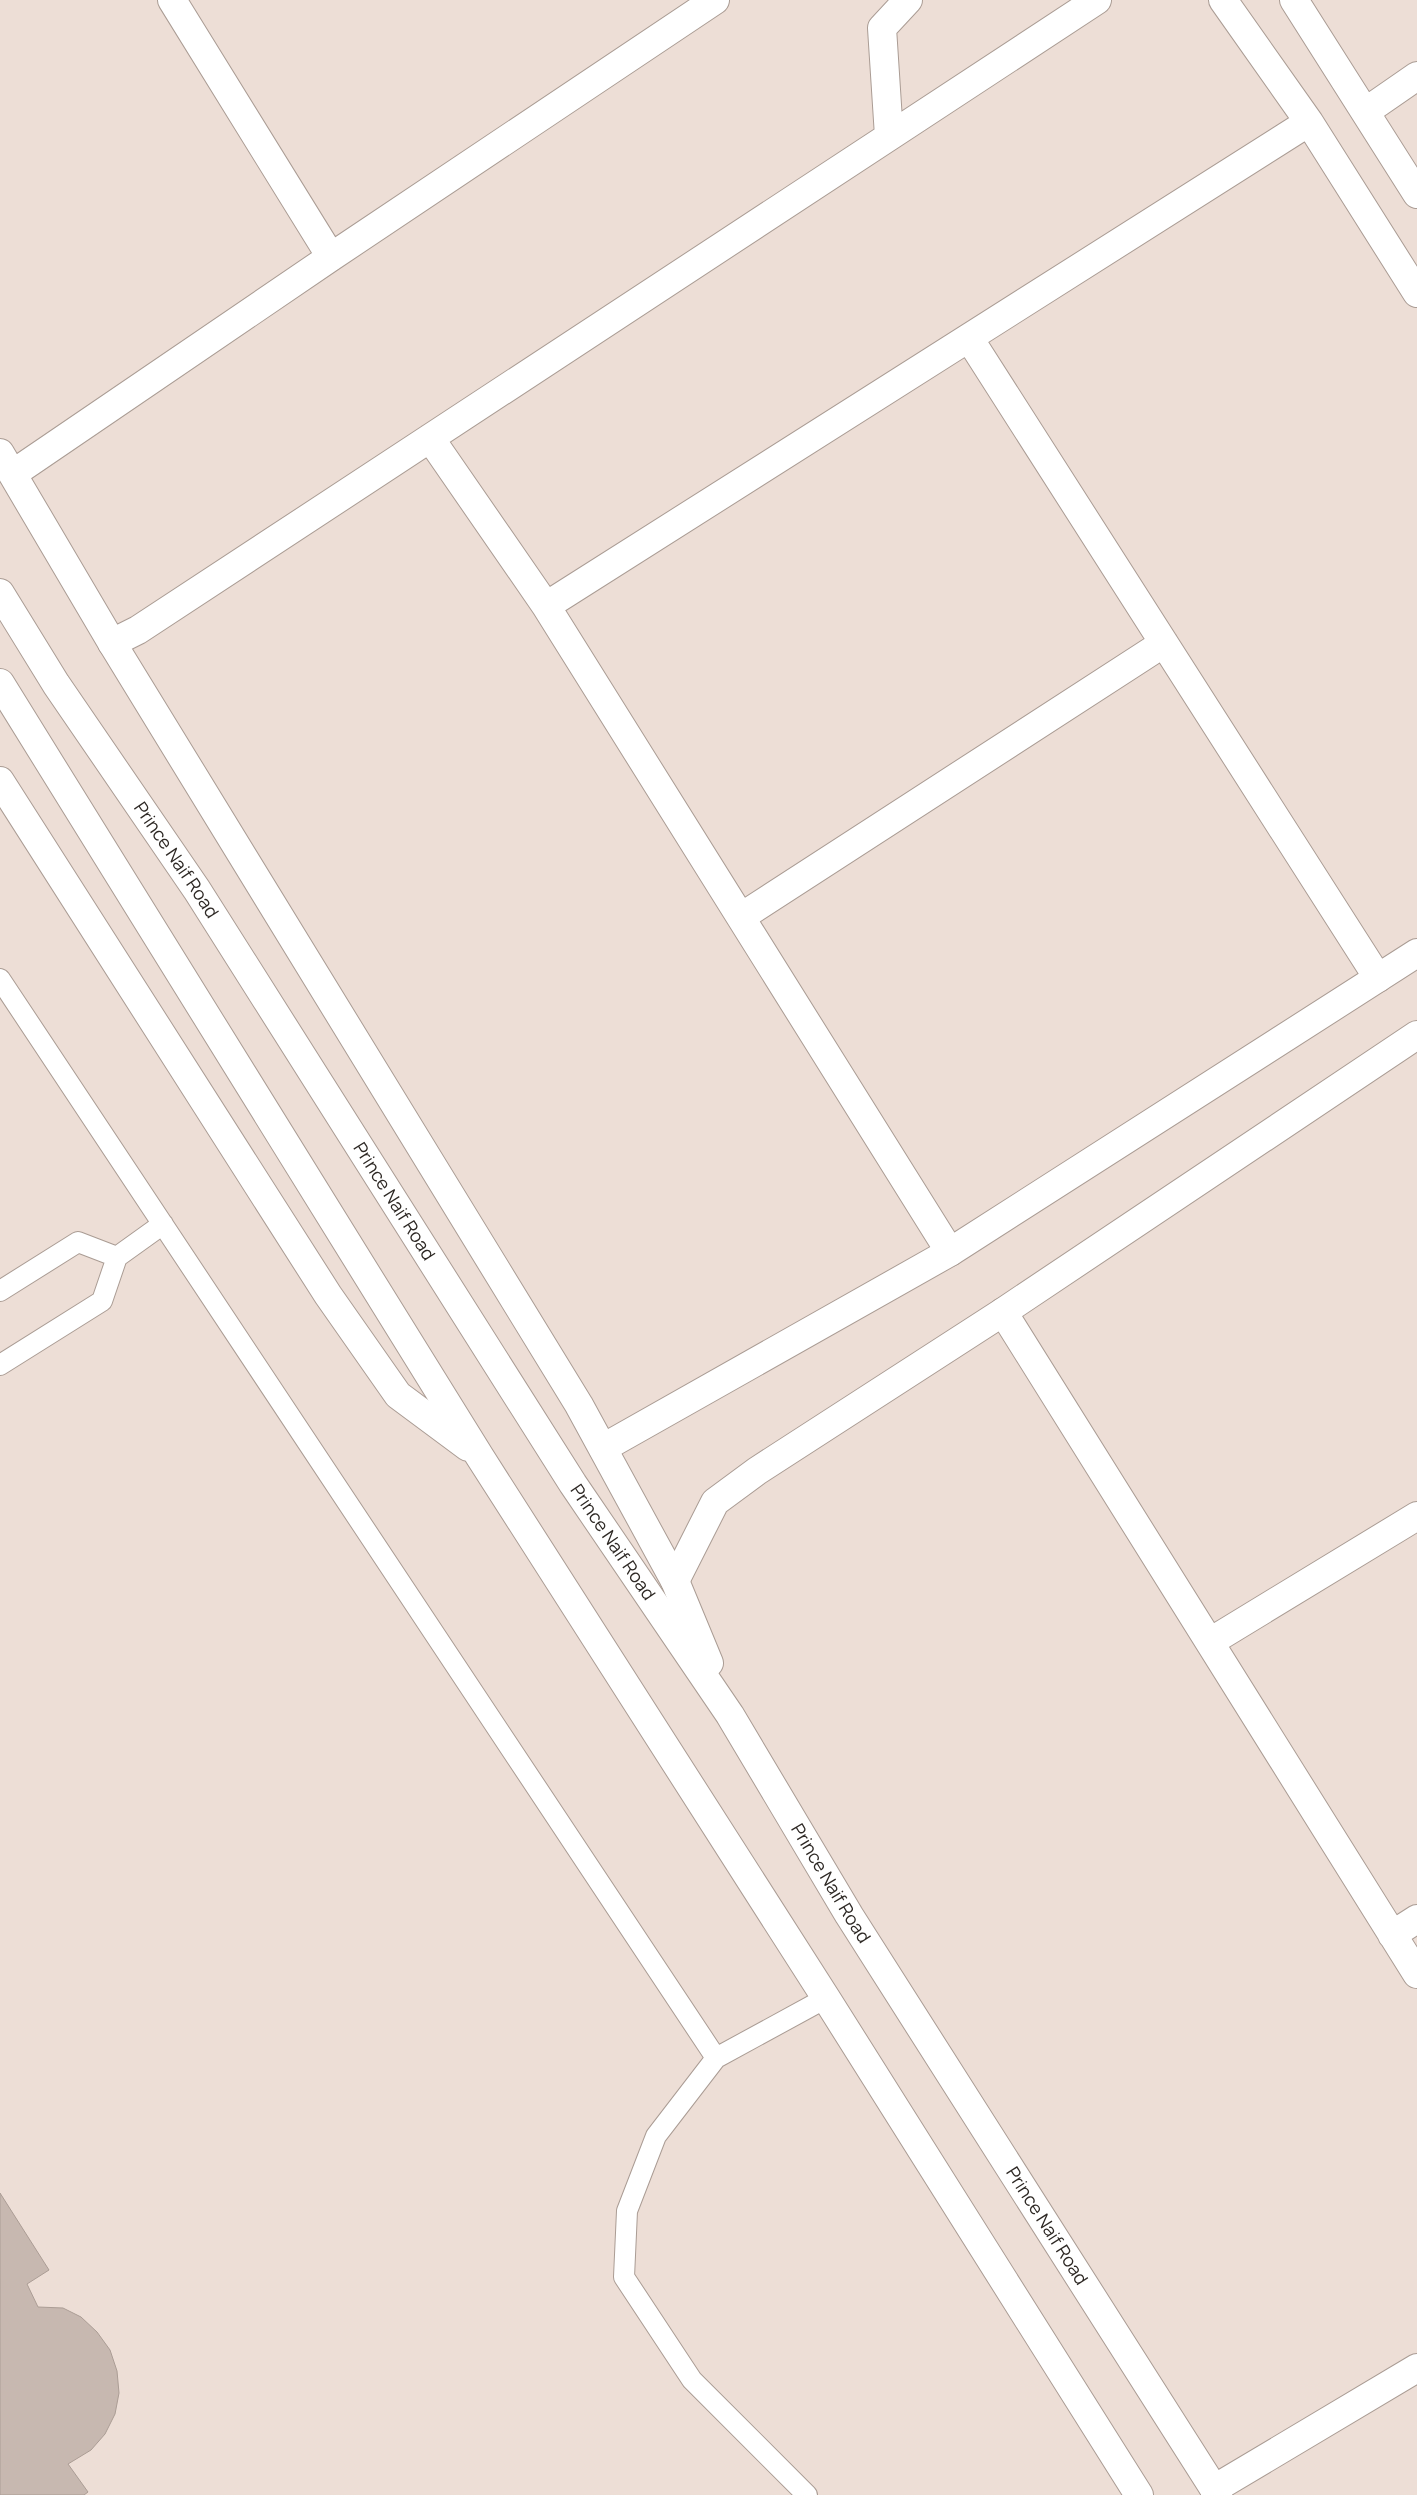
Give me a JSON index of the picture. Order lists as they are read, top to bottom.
{
  "streets": {
    "street": ["Prince Naif Road"]
  }
}
